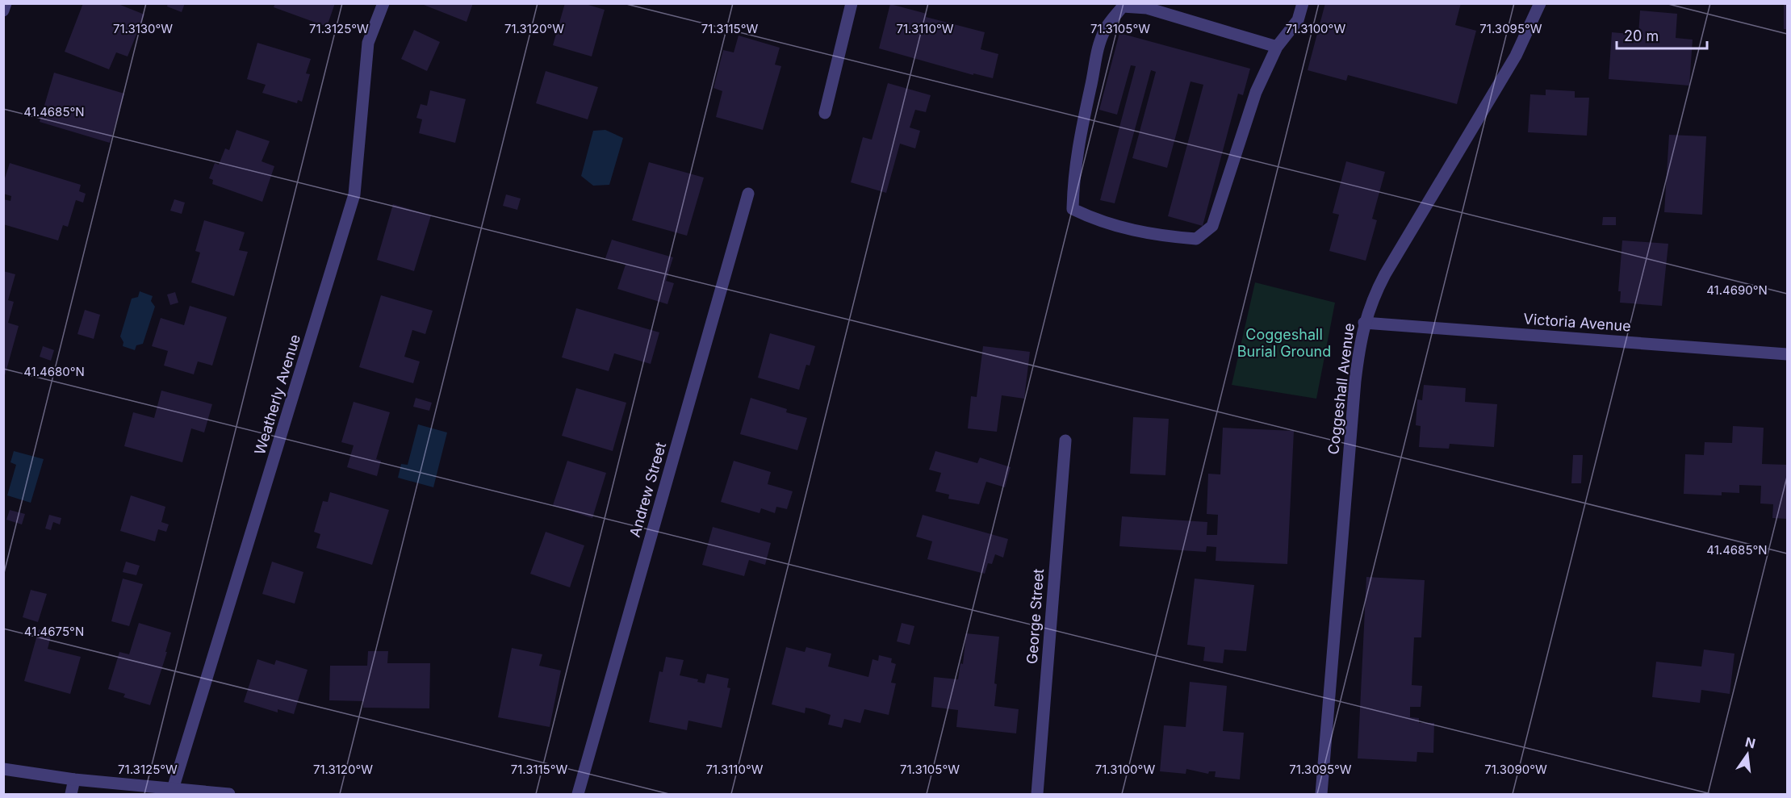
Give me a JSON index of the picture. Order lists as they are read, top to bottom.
{
  "streets": {
    "street": [
      "Victoria Avenue",
      "Coggeshall Avenue",
      "Weatherly Avenue",
      "Andrew Street",
      "George Street"
    ]
  },
  "crossings": [
    ["Victoria Avenue", "Coggeshall Avenue"]
  ],
  "parks": ["Coggeshall Burial Ground"],
  "scale_bar": "20 m",
  "north": "top",
  "coordinates": [
    "71.3125°W",
    "71.3120°W",
    "71.3110°W",
    "71.3105°W",
    "71.3100°W",
    "71.3130°W",
    "71.3115°W",
    "71.3095°W",
    "41.4685°N",
    "41.4690°N",
    "41.4680°N",
    "41.4675°N",
    "71.3090°W"
  ]
}
